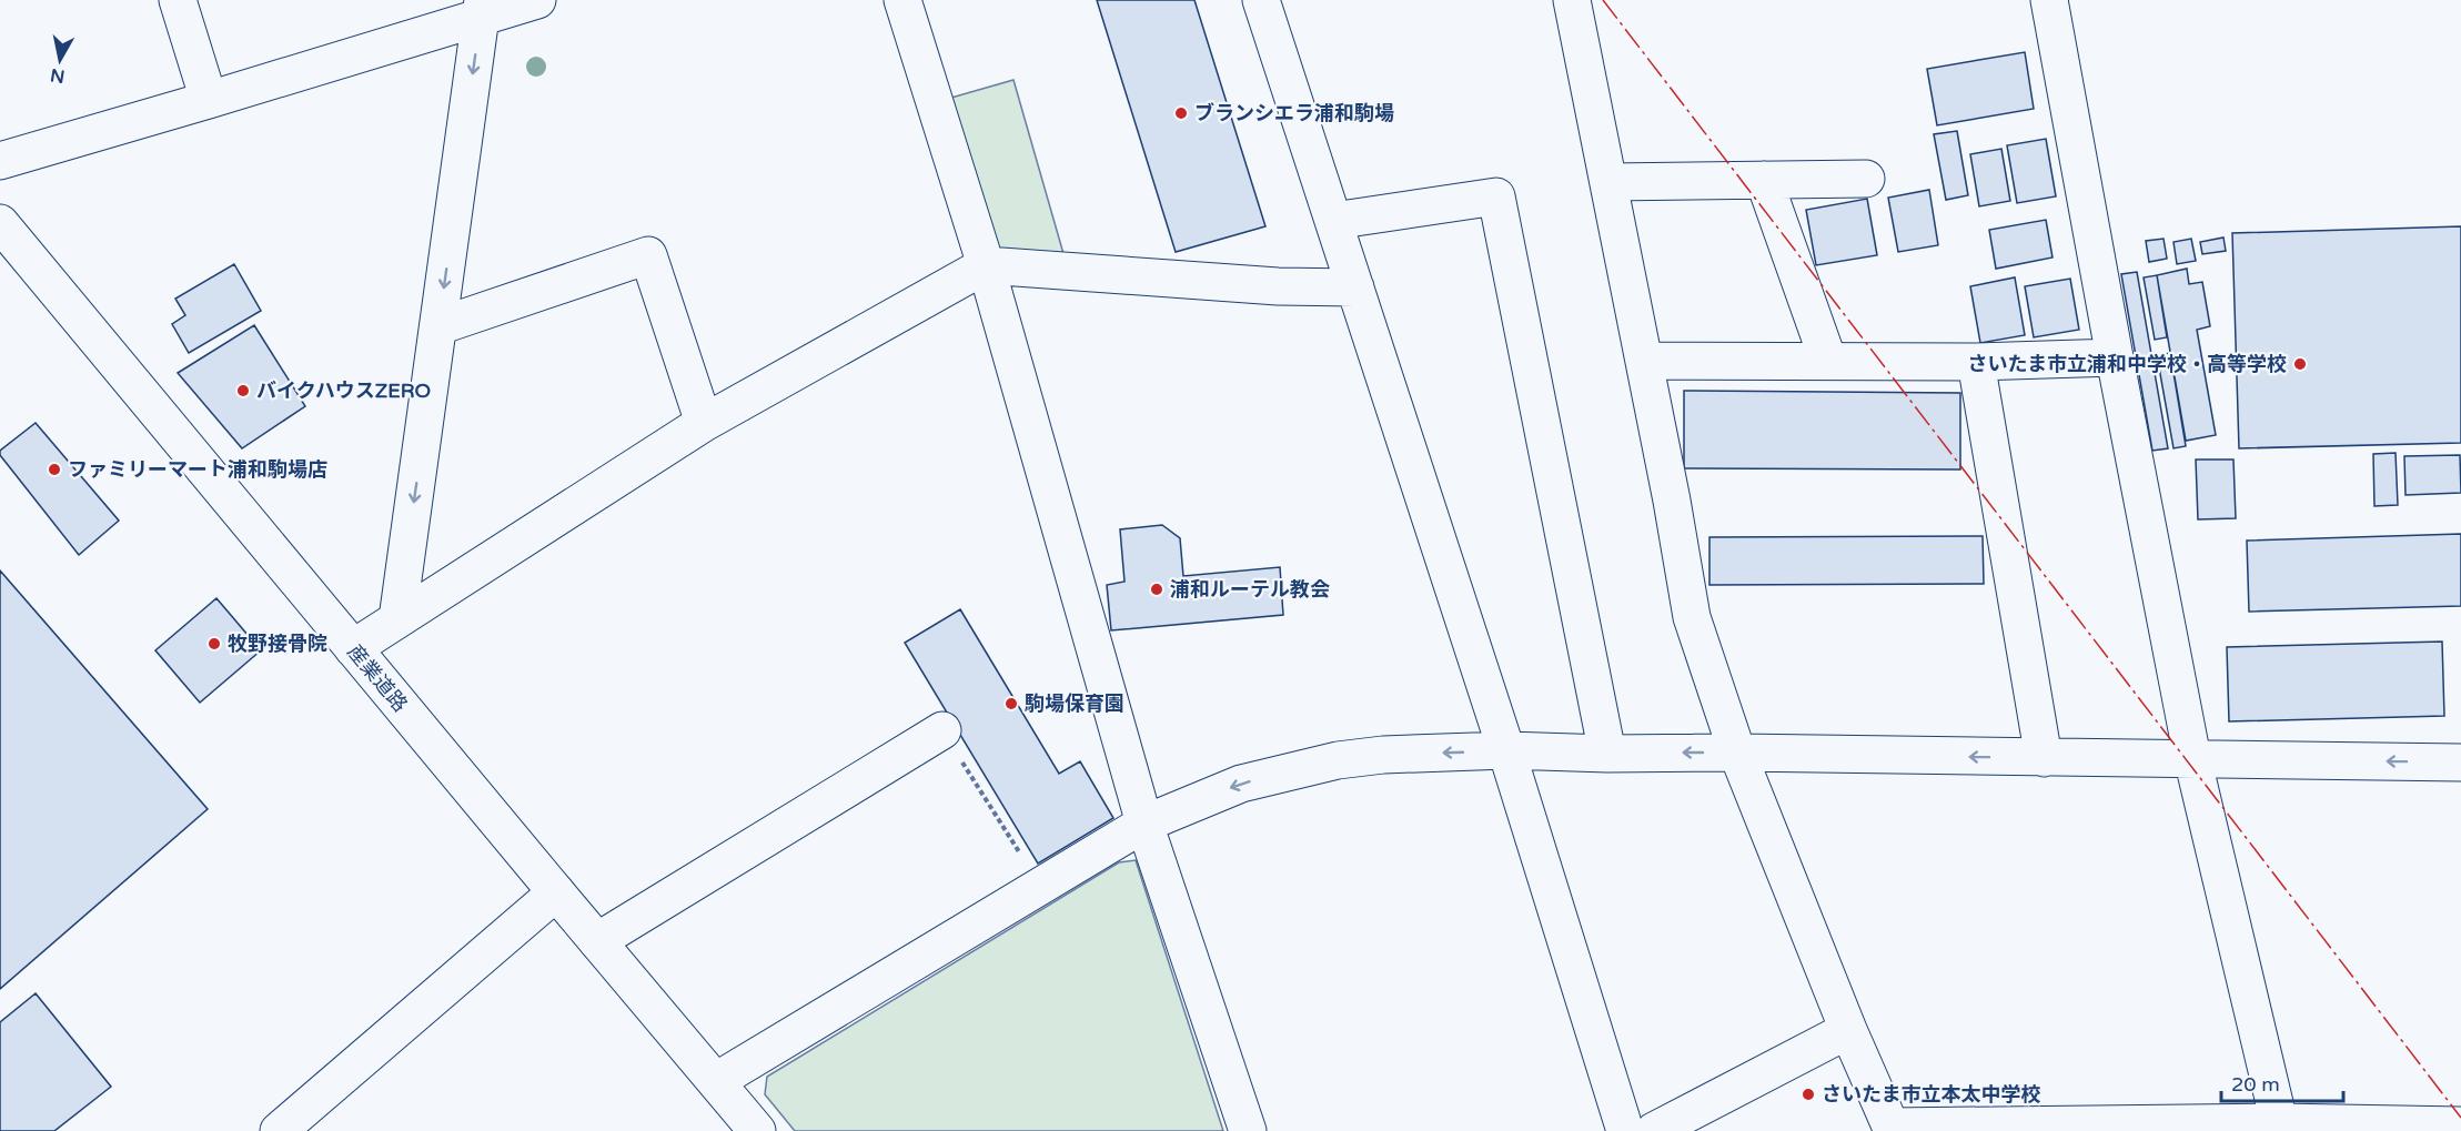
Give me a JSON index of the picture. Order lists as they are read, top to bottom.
{
  "streets": {
    "street": ["産業道路"]
  },
  "places": [
    "ブランシエラ浦和駒場",
    "さいたま市立浦和中学校・高等学校",
    "バイクハウスZERO",
    "ファミリーマート浦和駒場店",
    "浦和ルーテル教会",
    "牧野接骨院",
    "駒場保育園",
    "さいたま市立本太中学校"
  ],
  "scale_bar": "20 m",
  "north": "bottom"
}
